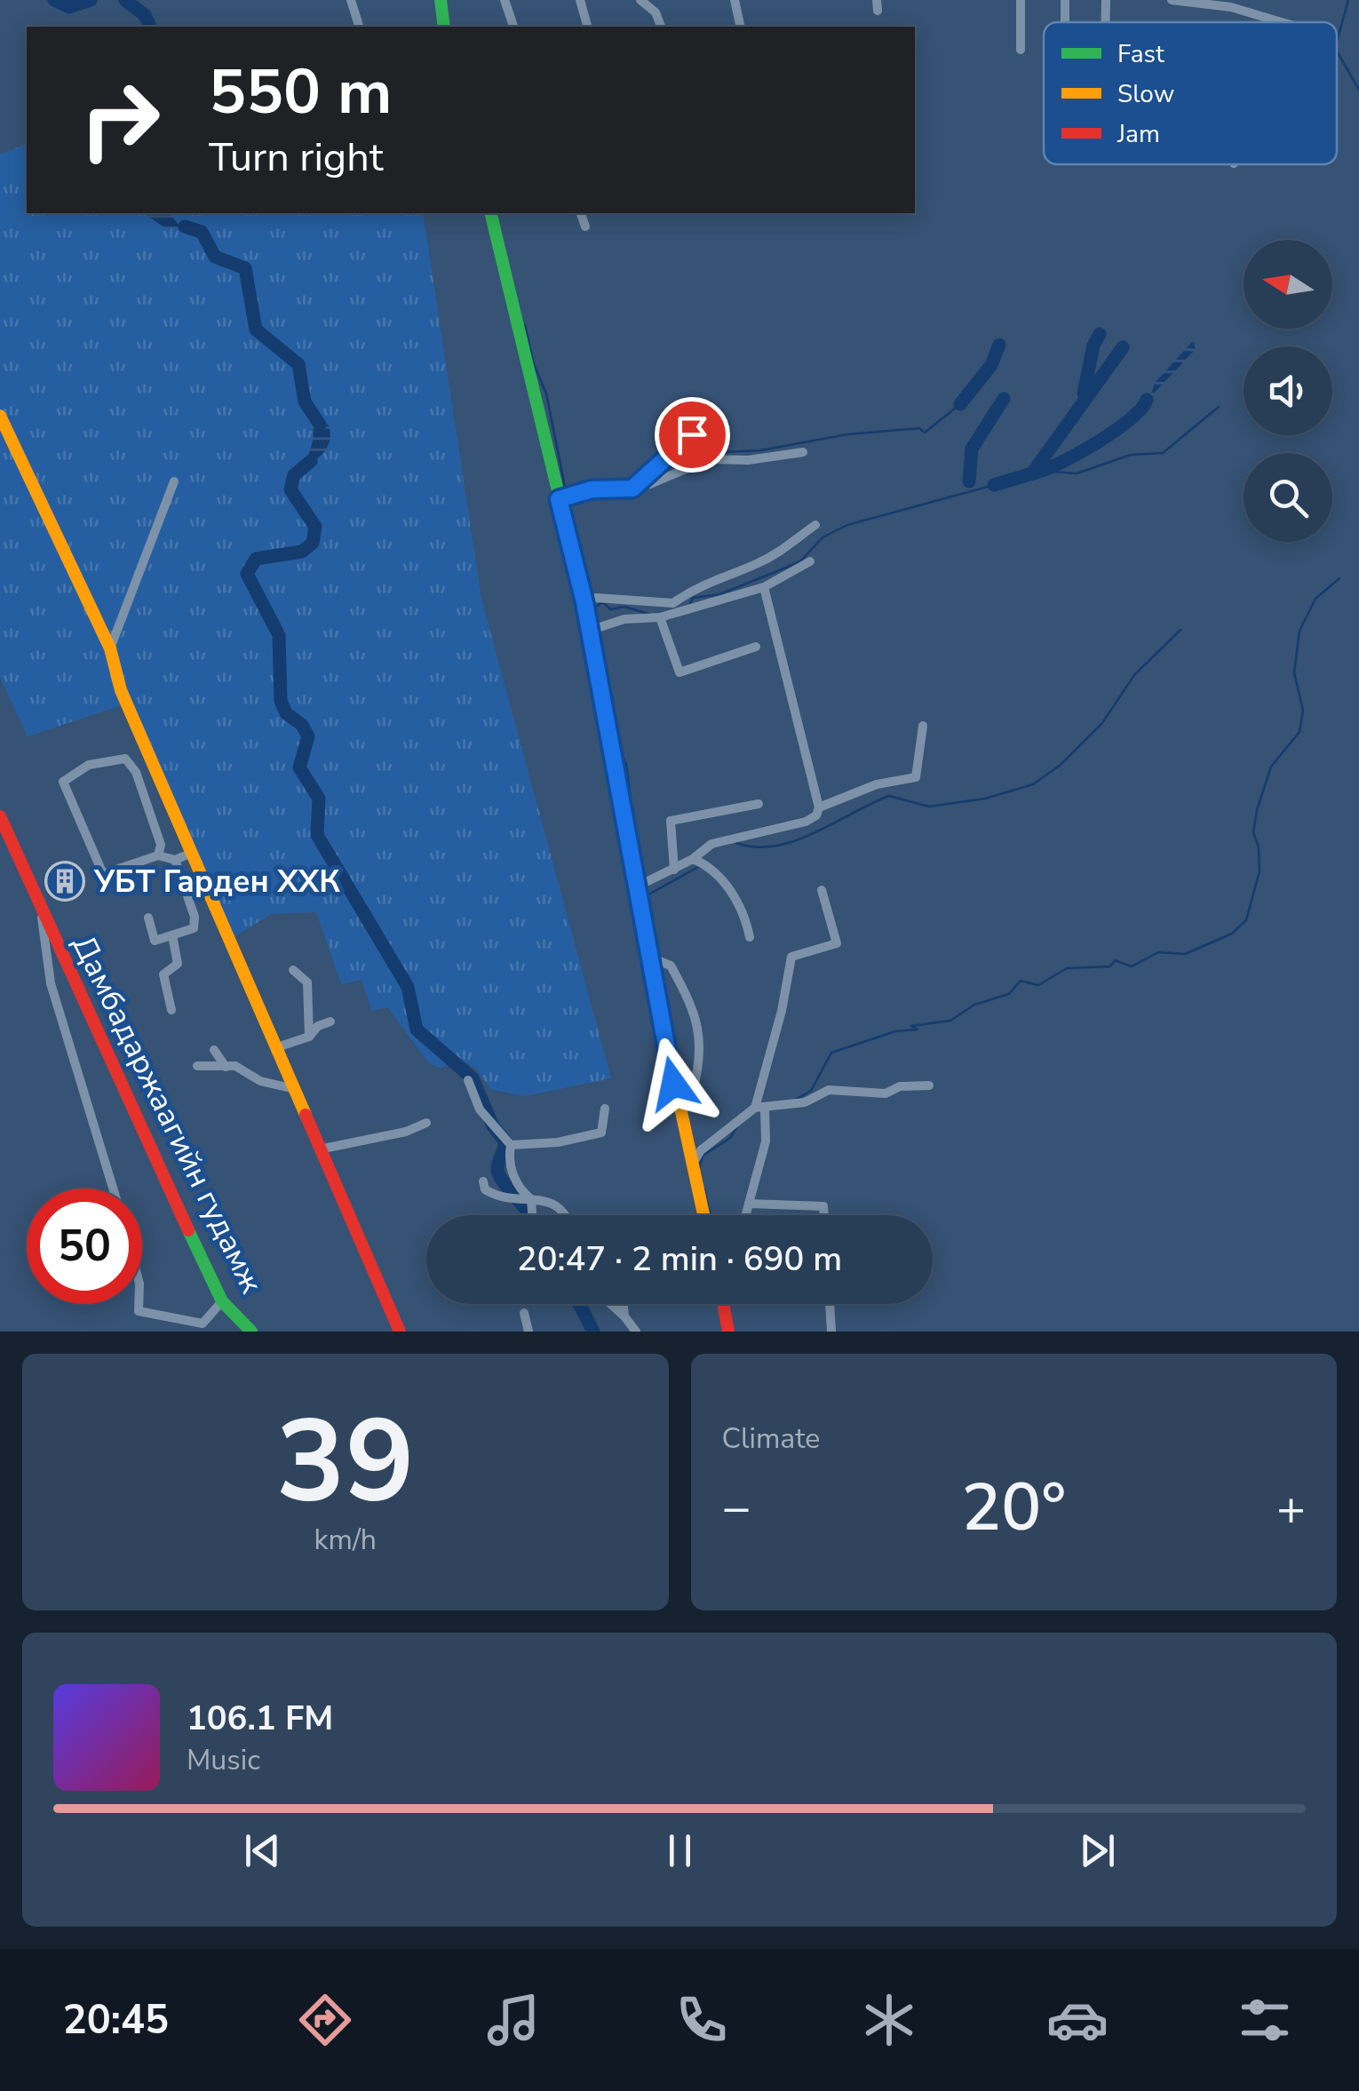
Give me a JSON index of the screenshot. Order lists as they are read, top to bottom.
{
  "streets": {
    "main road": ["Дамбадаржаагийн гудамж"]
  },
  "places": {
    "building": ["УБТ Гарден ХХК"]
  },
  "legend": ["Fast", "Slow", "Jam"],
  "north": "left",
  "page": {
    "turn": ["550 m", "Turn right"],
    "limit": "50",
    "trip": "20:47 · 2 min · 690 m",
    "tile": [
      ["39", "km/h"],
      "Climate"
    ],
    "heat": ["−", "20°", "+"],
    "song": ["106.1 FM", "Music"],
    "tabs": "20:45"
  }
}
